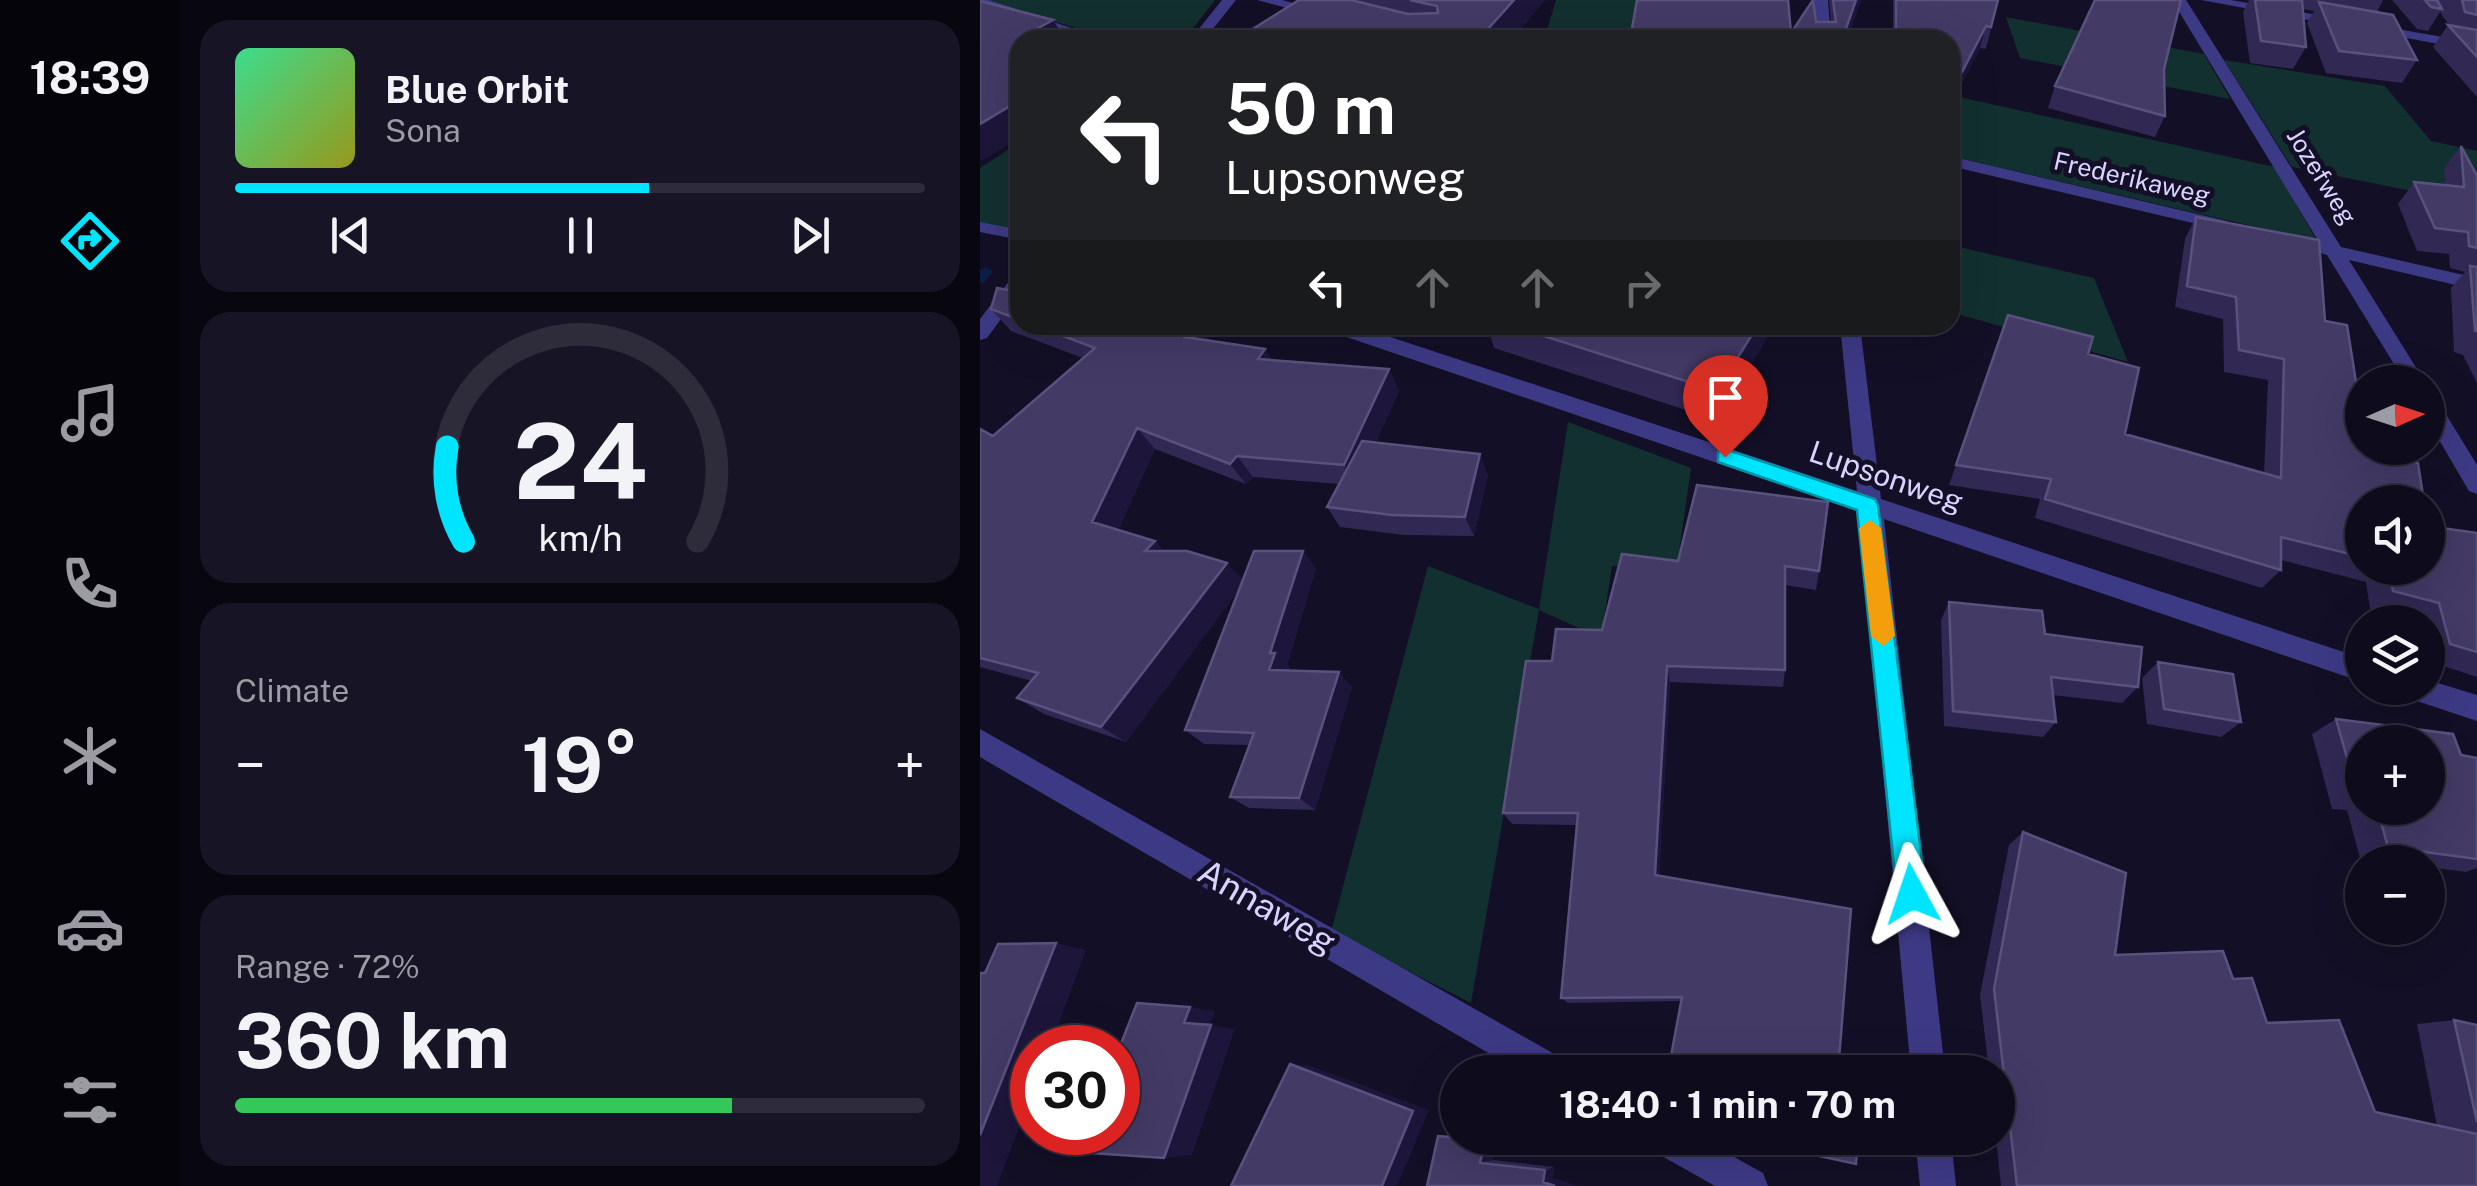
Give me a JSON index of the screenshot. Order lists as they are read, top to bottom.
{
  "streets": {
    "street": [
      "Jozefweg",
      "Frederikaweg",
      "Lupsonweg",
      "Annaweg"
    ]
  },
  "north": "right",
  "page": {
    "tabs": "18:39",
    "turn": ["50 m", "Lupsonweg"],
    "song": ["Blue Orbit", "Sona"],
    "map_buttons": ["+", "−"],
    "tile": [
      "Climate",
      ["Range · 72%", "360 km"]
    ],
    "heat": ["−", "19°", "+"],
    "limit": "30",
    "trip": "18:40 · 1 min · 70 m",
    "gauge": ["24", "km/h"]
  }
}
